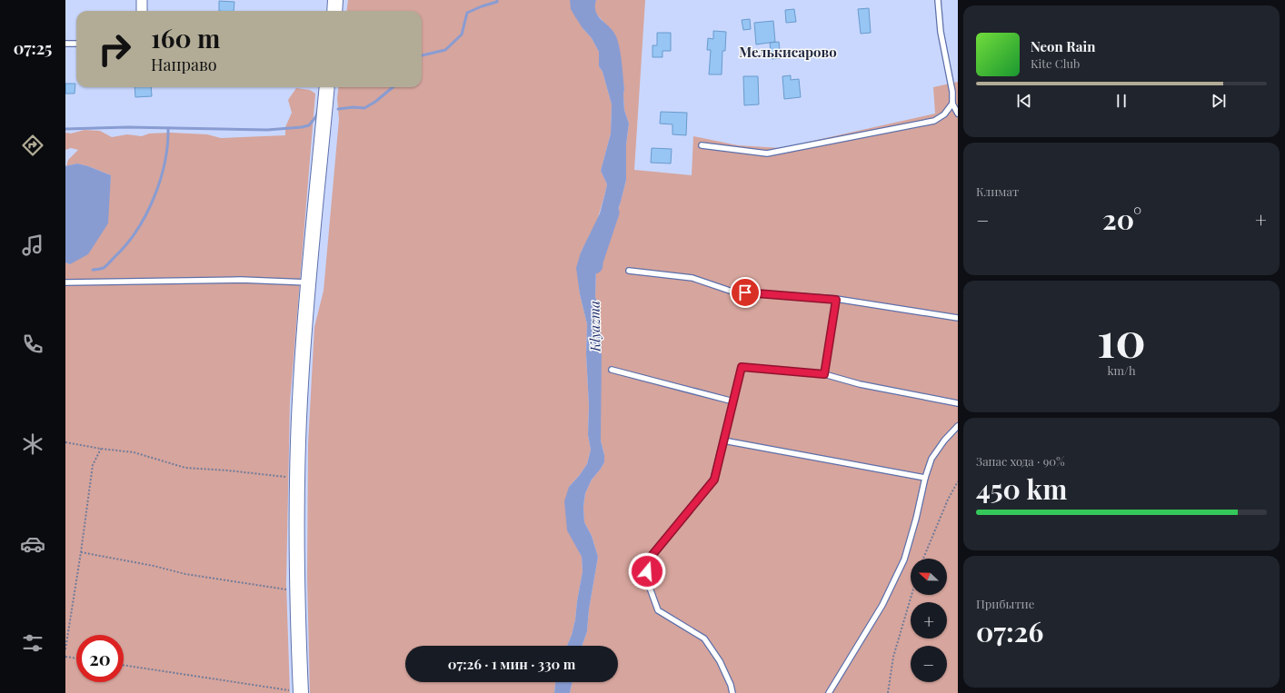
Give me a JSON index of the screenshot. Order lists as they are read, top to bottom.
{
  "districts": ["Мелькисарово"],
  "water": ["Klyazma"],
  "north": "left",
  "page": {
    "tabs": "07:25",
    "turn": ["160 m", "Направо"],
    "song": ["Neon Rain", "Kite Club"],
    "tile": [
      "Климат",
      ["10", "km/h"],
      ["Запас хода · 90%", "450 km"],
      ["Прибытие", "07:26"]
    ],
    "heat": ["−", "20°", "+"],
    "map_buttons": ["+", "−"],
    "limit": "20",
    "trip": "07:26 · 1 мин · 330 m"
  }
}
